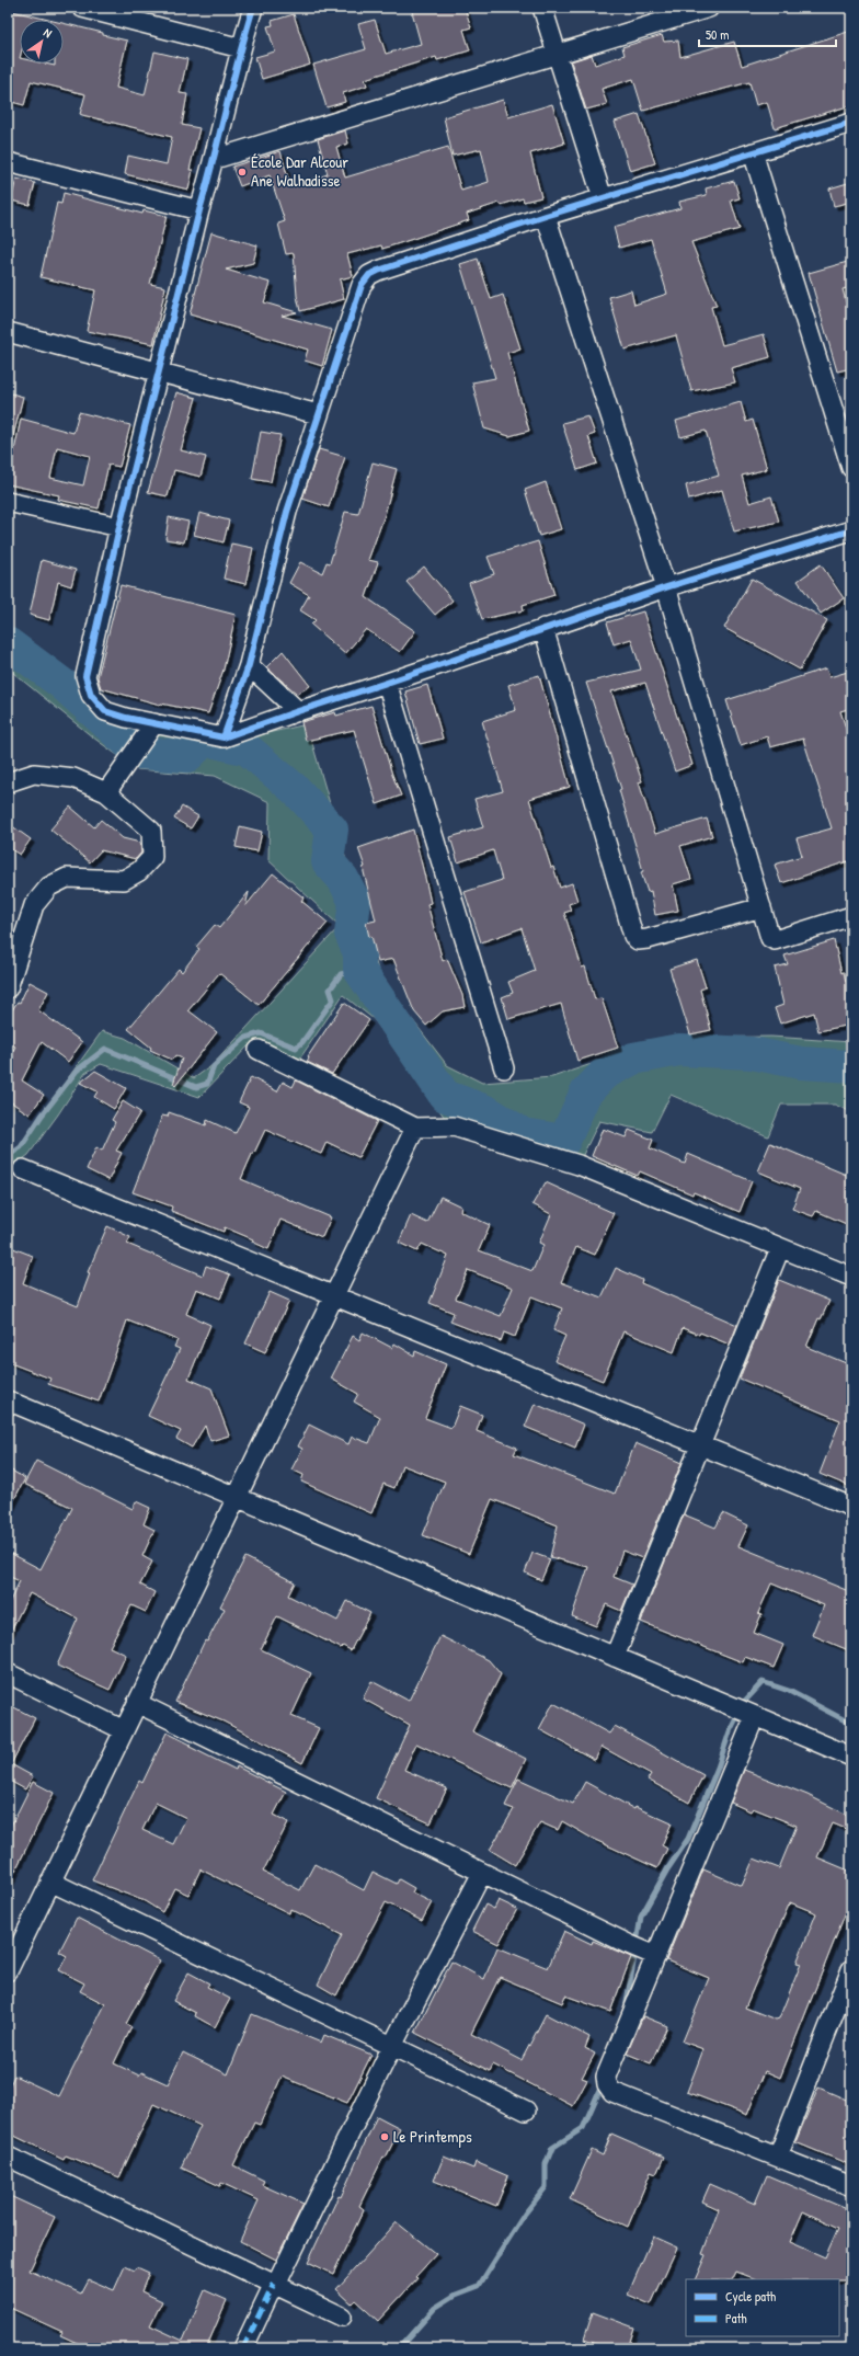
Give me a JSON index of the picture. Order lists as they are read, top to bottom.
{
  "places": ["École Dar Alcour Ane Walhadisse", "Le Printemps"],
  "legend": ["Cycle path", "Path"],
  "scale_bar": "50 m",
  "north": "top right"
}
